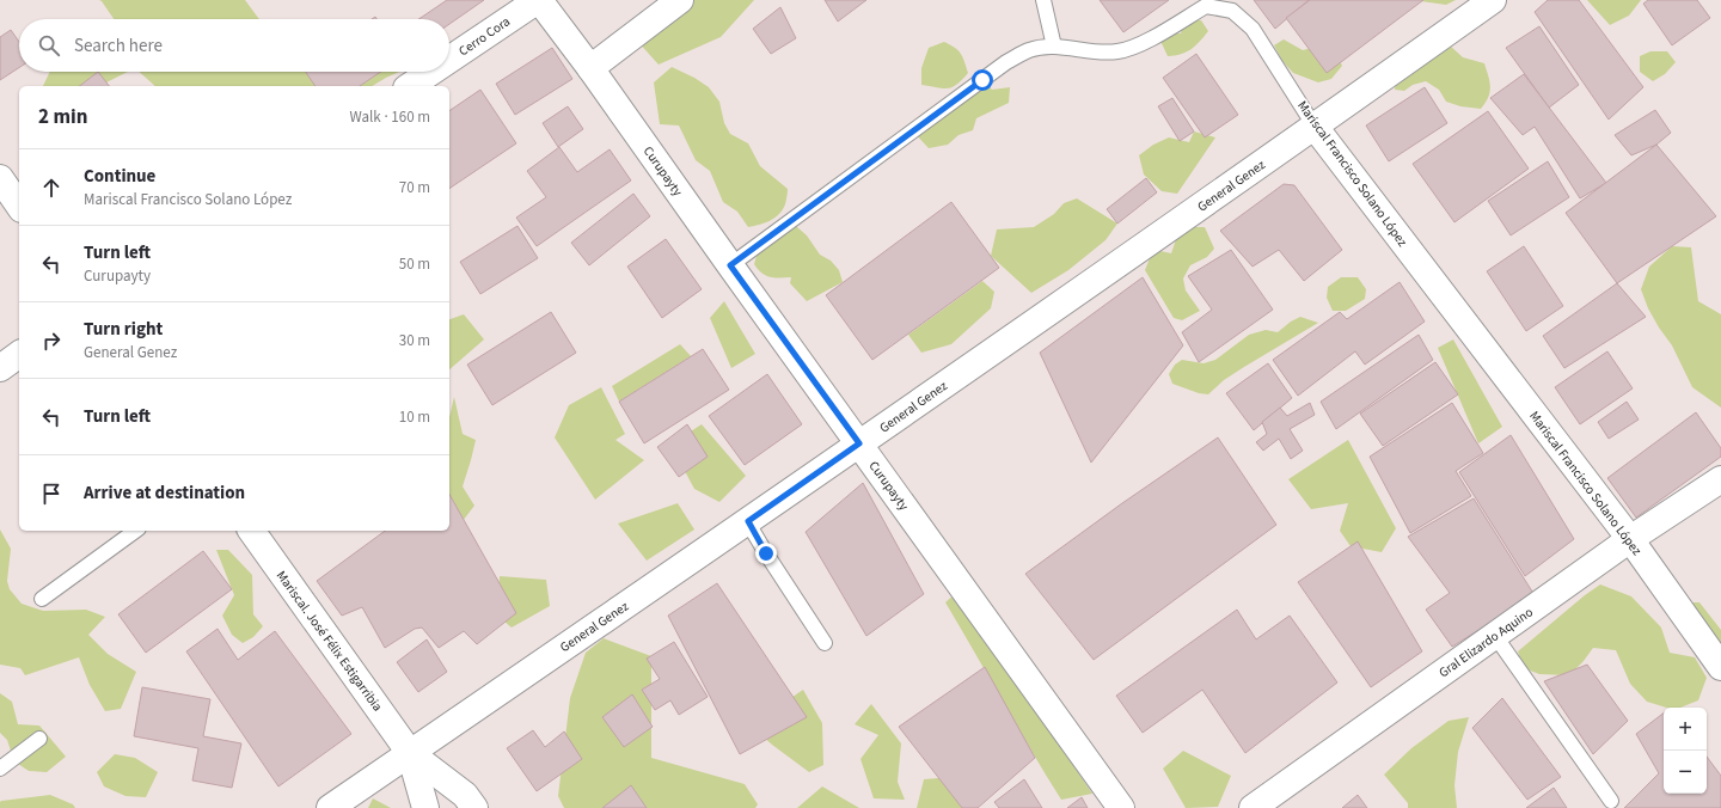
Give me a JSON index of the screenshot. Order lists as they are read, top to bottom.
{
  "streets": {
    "street": [
      "Cerro Cora",
      "Curupayty",
      "Mariscal Francisco Solano López",
      "General Genez",
      "Mariscal. José Félix Estigarribia",
      "Gral Elizardo Aquino"
    ]
  },
  "crossings": [
    ["Cerro Cora", "Curupayty"],
    ["Curupayty", "Mariscal Francisco Solano López"],
    ["Curupayty", "General Genez"],
    ["Mariscal Francisco Solano López", "General Genez"],
    ["Mariscal Francisco Solano López", "Gral Elizardo Aquino"],
    ["General Genez", "Mariscal. José Félix Estigarribia"]
  ],
  "page": {
    "search": "Search here",
    "heading": ["2 min", "Walk · 160 m"],
    "list": [
      ["Continue", "Mariscal Francisco Solano López", "70 m"],
      ["Turn left", "Curupayty", "50 m"],
      ["Turn right", "General Genez", "30 m"],
      ["Turn left", "10 m"],
      "Arrive at destination"
    ],
    "map_buttons": ["+", "−"]
  }
}
